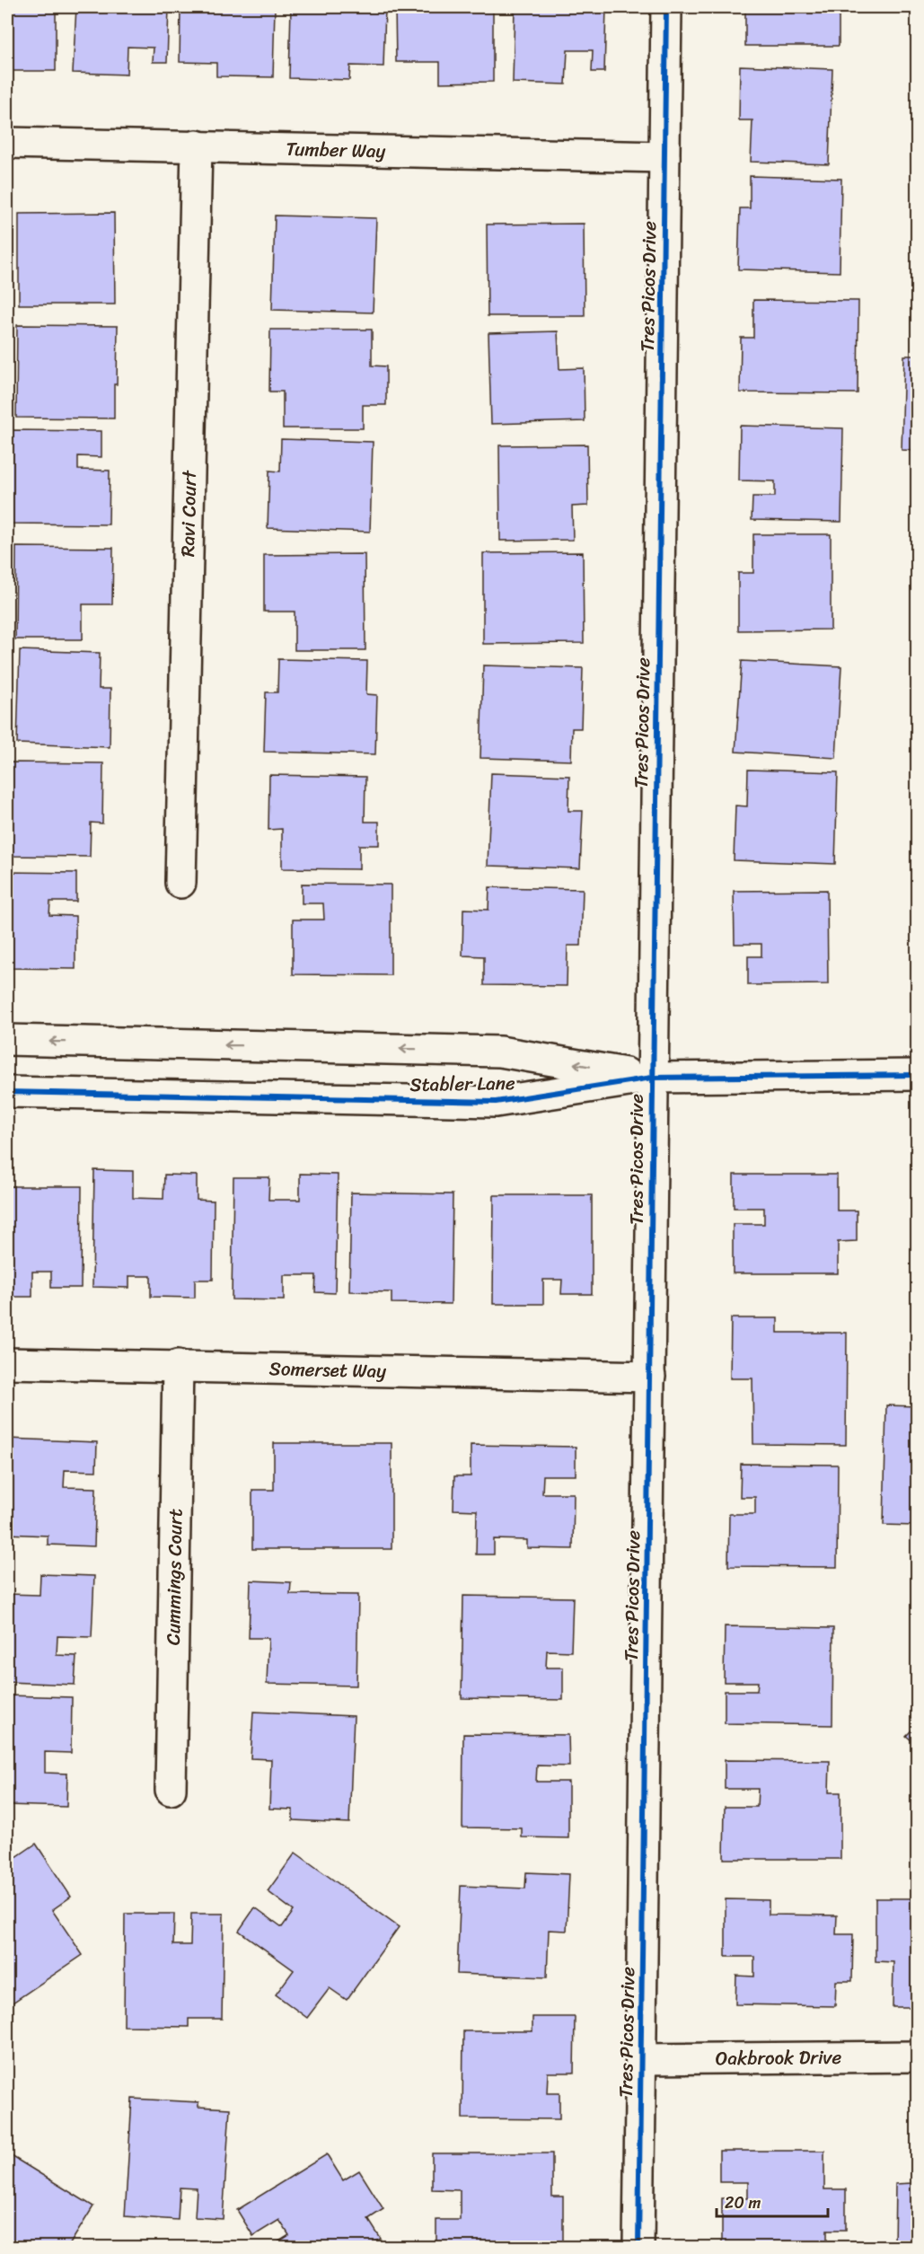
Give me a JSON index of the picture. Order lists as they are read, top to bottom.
{
  "streets": {
    "street": [
      "Tumber Way",
      "Tres Picos Drive",
      "Ravi Court",
      "Stabler Lane",
      "Somerset Way",
      "Cummings Court",
      "Oakbrook Drive"
    ]
  },
  "crossings": [
    ["Tumber Way", "Tres Picos Drive"],
    ["Tumber Way", "Ravi Court"],
    ["Tres Picos Drive", "Stabler Lane"],
    ["Tres Picos Drive", "Somerset Way"],
    ["Tres Picos Drive", "Oakbrook Drive"],
    ["Somerset Way", "Cummings Court"]
  ],
  "scale_bar": "20 m"
}
